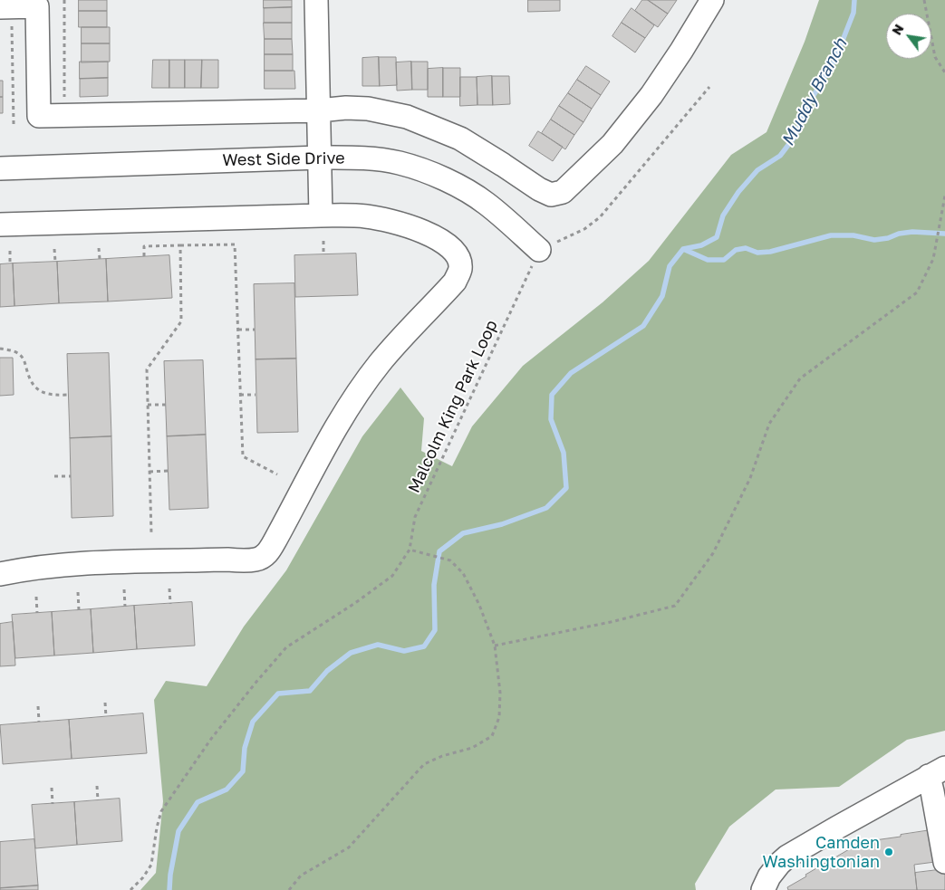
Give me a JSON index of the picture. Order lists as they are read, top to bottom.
{
  "streets": {
    "street": ["West Side Drive"],
    "path": ["Malcolm King Park Loop"]
  },
  "crossings": [
    ["West Side Drive", "Malcolm King Park Loop"]
  ],
  "water": ["Muddy Branch"],
  "places": ["Camden Washingtonian"],
  "north": "top left"
}
